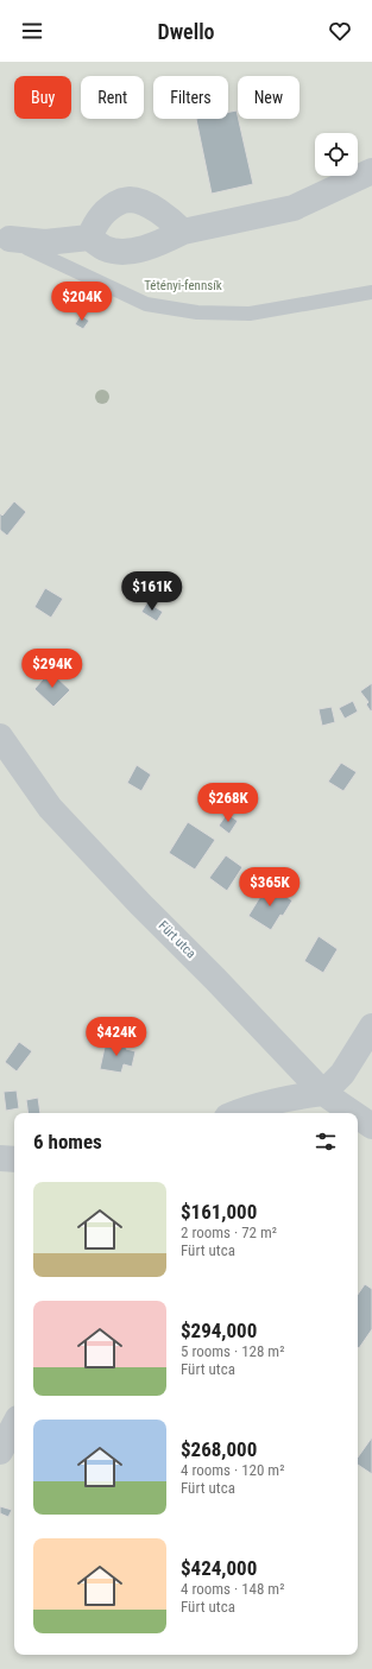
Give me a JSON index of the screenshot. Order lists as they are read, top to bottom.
{
  "streets": {
    "street": ["Fürt utca"]
  },
  "parks": ["Tétényi-fennsík"],
  "page": {
    "header": "Dwello",
    "chip": [
      "Buy",
      "Rent",
      "Filters",
      "New"
    ],
    "price": [
      "$204K",
      "$161K",
      "$294K",
      "$268K",
      "$365K",
      "$424K"
    ],
    "heading": "6 homes",
    "list": [
      {
        "name": "$161,000",
        "note": "2 rooms · 72 m² · Fürt utca"
      },
      {
        "name": "$294,000",
        "note": "5 rooms · 128 m² · Fürt utca"
      },
      {
        "name": "$268,000",
        "note": "4 rooms · 120 m² · Fürt utca"
      },
      {
        "name": "$424,000",
        "note": "4 rooms · 148 m² · Fürt utca"
      }
    ]
  }
}
